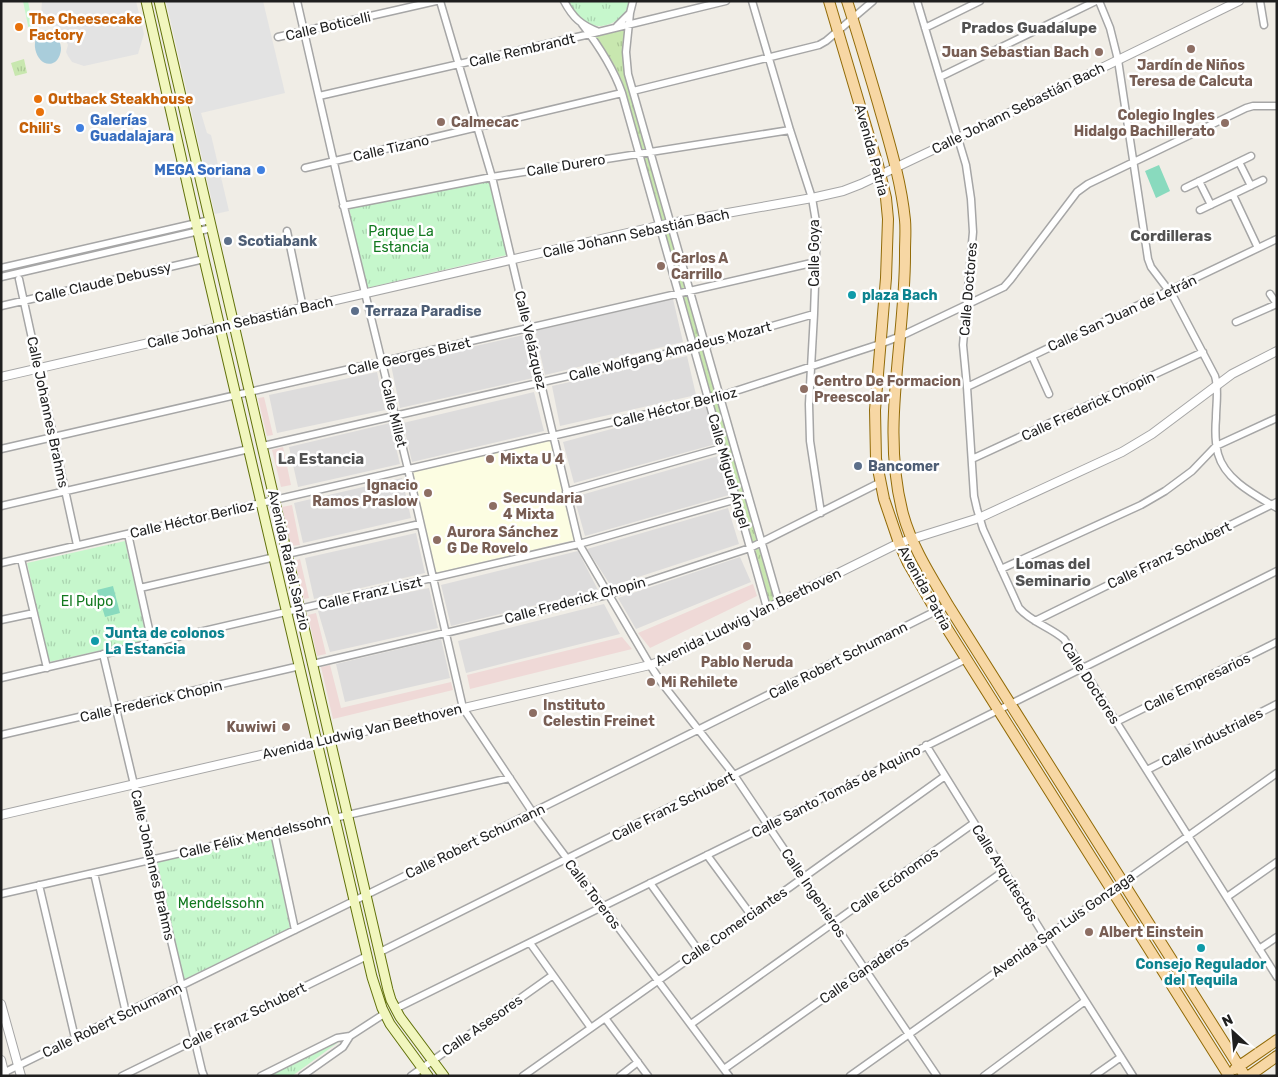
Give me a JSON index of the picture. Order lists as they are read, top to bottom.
{
  "streets": {
    "main road": ["Avenida Patria", "Avenida Rafael Sanzio"],
    "street": [
      "Calle Boticelli",
      "Calle Rembrandt",
      "Calle Johann Sebastián Bach",
      "Calle Tizano",
      "Calle Durero",
      "Calle Goya",
      "Calle Claude Debussy",
      "Calle Doctores",
      "Calle San Juan de Letrán",
      "Calle Velázquez",
      "Calle Wolfgang Amadeus Mozart",
      "Calle Georges Bizet",
      "Calle Frederick Chopin",
      "Calle Héctor Berlioz",
      "Calle Johannes Brahms",
      "Calle Millet",
      "Calle Miguel Ángel",
      "Calle Franz Schubert",
      "Calle Franz Liszt",
      "Avenida Ludwig Van Beethoven",
      "Calle Robert Schumann",
      "Calle Empresarios",
      "Calle Industriales",
      "Calle Santo Tomás de Aquino",
      "Calle Félix Mendelssohn",
      "Calle Arquitectos",
      "Calle Ecónomos",
      "Calle Ingenieros",
      "Calle Toreros",
      "Avenida San Luis Gonzaga",
      "Calle Comerciantes",
      "Calle Ganaderos",
      "Calle Asesores"
    ]
  },
  "crossings": [
    ["Calle Boticelli", "Calle Velázquez"],
    ["Calle Boticelli", "Calle Millet"],
    ["Calle Rembrandt", "Calle Velázquez"],
    ["Calle Rembrandt", "Calle Millet"],
    ["Calle Rembrandt", "Calle Miguel Ángel"],
    ["Calle Johann Sebastián Bach", "Avenida Patria"],
    ["Calle Johann Sebastián Bach", "Calle Goya"],
    ["Calle Johann Sebastián Bach", "Calle Doctores"],
    ["Calle Johann Sebastián Bach", "Calle Velázquez"],
    ["Calle Johann Sebastián Bach", "Calle Johannes Brahms"],
    ["Calle Johann Sebastián Bach", "Calle Millet"],
    ["Calle Johann Sebastián Bach", "Calle Miguel Ángel"],
    ["Calle Johann Sebastián Bach", "Avenida Rafael Sanzio"],
    ["Calle Tizano", "Calle Velázquez"],
    ["Calle Tizano", "Calle Millet"],
    ["Calle Tizano", "Calle Miguel Ángel"],
    ["Avenida Patria", "Calle Frederick Chopin"],
    ["Avenida Patria", "Calle Héctor Berlioz"],
    ["Avenida Patria", "Calle Franz Schubert"],
    ["Avenida Patria", "Avenida Ludwig Van Beethoven"],
    ["Avenida Patria", "Calle Robert Schumann"],
    ["Avenida Patria", "Calle Santo Tomás de Aquino"],
    ["Avenida Patria", "Avenida San Luis Gonzaga"],
    ["Calle Durero", "Calle Goya"],
    ["Calle Durero", "Calle Velázquez"],
    ["Calle Durero", "Calle Millet"],
    ["Calle Durero", "Calle Miguel Ángel"],
    ["Calle Goya", "Calle Wolfgang Amadeus Mozart"],
    ["Calle Goya", "Calle Georges Bizet"],
    ["Calle Goya", "Calle Frederick Chopin"],
    ["Calle Goya", "Calle Héctor Berlioz"],
    ["Calle Claude Debussy", "Calle Johannes Brahms"],
    ["Calle Claude Debussy", "Avenida Rafael Sanzio"],
    ["Calle Doctores", "Calle San Juan de Letrán"],
    ["Calle Doctores", "Calle Frederick Chopin"],
    ["Calle Doctores", "Calle Héctor Berlioz"],
    ["Calle Doctores", "Calle Franz Schubert"],
    ["Calle Doctores", "Avenida Ludwig Van Beethoven"],
    ["Calle Doctores", "Calle Empresarios"],
    ["Calle Doctores", "Calle Industriales"],
    ["Calle Doctores", "Calle Santo Tomás de Aquino"],
    ["Calle Doctores", "Avenida San Luis Gonzaga"],
    ["Calle Velázquez", "Calle Wolfgang Amadeus Mozart"],
    ["Calle Velázquez", "Calle Georges Bizet"],
    ["Calle Velázquez", "Calle Frederick Chopin"],
    ["Calle Velázquez", "Calle Héctor Berlioz"],
    ["Calle Velázquez", "Calle Franz Liszt"],
    ["Calle Velázquez", "Avenida Ludwig Van Beethoven"],
    ["Calle Velázquez", "Calle Ingenieros"],
    ["Calle Wolfgang Amadeus Mozart", "Calle Millet"],
    ["Calle Wolfgang Amadeus Mozart", "Calle Miguel Ángel"],
    ["Calle Wolfgang Amadeus Mozart", "Avenida Rafael Sanzio"],
    ["Calle Georges Bizet", "Calle Johannes Brahms"],
    ["Calle Georges Bizet", "Calle Millet"],
    ["Calle Georges Bizet", "Calle Miguel Ángel"],
    ["Calle Georges Bizet", "Avenida Rafael Sanzio"],
    ["Calle Frederick Chopin", "Calle Johannes Brahms"],
    ["Calle Frederick Chopin", "Calle Millet"],
    ["Calle Frederick Chopin", "Calle Miguel Ángel"],
    ["Calle Frederick Chopin", "Avenida Rafael Sanzio"],
    ["Calle Héctor Berlioz", "Calle Johannes Brahms"],
    ["Calle Héctor Berlioz", "Calle Millet"],
    ["Calle Héctor Berlioz", "Calle Miguel Ángel"],
    ["Calle Héctor Berlioz", "Avenida Rafael Sanzio"],
    ["Calle Johannes Brahms", "Calle Franz Schubert"],
    ["Calle Johannes Brahms", "Calle Franz Liszt"],
    ["Calle Johannes Brahms", "Avenida Ludwig Van Beethoven"],
    ["Calle Johannes Brahms", "Calle Robert Schumann"],
    ["Calle Johannes Brahms", "Calle Félix Mendelssohn"],
    ["Calle Millet", "Calle Franz Liszt"],
    ["Calle Millet", "Avenida Ludwig Van Beethoven"],
    ["Calle Millet", "Calle Toreros"],
    ["Calle Miguel Ángel", "Calle Franz Liszt"],
    ["Calle Miguel Ángel", "Avenida Ludwig Van Beethoven"],
    ["Calle Franz Schubert", "Avenida Rafael Sanzio"],
    ["Calle Franz Schubert", "Calle Ingenieros"],
    ["Calle Franz Schubert", "Calle Toreros"],
    ["Avenida Rafael Sanzio", "Calle Franz Liszt"],
    ["Avenida Rafael Sanzio", "Avenida Ludwig Van Beethoven"],
    ["Avenida Rafael Sanzio", "Calle Robert Schumann"],
    ["Avenida Rafael Sanzio", "Calle Santo Tomás de Aquino"],
    ["Avenida Rafael Sanzio", "Calle Félix Mendelssohn"],
    ["Avenida Rafael Sanzio", "Calle Asesores"],
    ["Avenida Ludwig Van Beethoven", "Calle Ingenieros"],
    ["Avenida Ludwig Van Beethoven", "Calle Toreros"],
    ["Calle Robert Schumann", "Calle Ingenieros"],
    ["Calle Robert Schumann", "Calle Toreros"],
    ["Calle Santo Tomás de Aquino", "Calle Arquitectos"],
    ["Calle Santo Tomás de Aquino", "Calle Ingenieros"],
    ["Calle Santo Tomás de Aquino", "Calle Toreros"],
    ["Calle Félix Mendelssohn", "Calle Toreros"],
    ["Calle Arquitectos", "Calle Ecónomos"],
    ["Calle Arquitectos", "Avenida San Luis Gonzaga"],
    ["Calle Arquitectos", "Calle Comerciantes"],
    ["Calle Arquitectos", "Calle Ganaderos"],
    ["Calle Ecónomos", "Calle Ingenieros"],
    ["Calle Ecónomos", "Calle Toreros"],
    ["Calle Ingenieros", "Avenida San Luis Gonzaga"],
    ["Calle Ingenieros", "Calle Comerciantes"],
    ["Calle Ingenieros", "Calle Ganaderos"],
    ["Calle Toreros", "Calle Comerciantes"],
    ["Calle Toreros", "Calle Ganaderos"]
  ],
  "districts": [
    "Prados Guadalupe",
    "Cordilleras",
    "La Estancia",
    "Lomas del Seminario"
  ],
  "parks": ["Parque La Estancia", "El Pulpo", "Mendelssohn"],
  "places": [
    "The Cheesecake Factory",
    "Jardín de Niños Teresa de Calcuta",
    "Juan Sebastian Bach",
    "Outback Steakhouse",
    "Chili's",
    "Calmecac",
    "Colegio Ingles Hidalgo Bachillerato",
    "Galerías Guadalajara",
    "MEGA Soriana",
    "Scotiabank",
    "Carlos A Carrillo",
    "plaza Bach",
    "Terraza Paradise",
    "Centro De Formacion Preescolar",
    "Mixta U 4",
    "Bancomer",
    "Ignacio Ramos Praslow",
    "Secundaria 4 Mixta",
    "Aurora Sánchez G De Rovelo",
    "Junta de colonos La Estancia",
    "Pablo Neruda",
    "Mi Rehilete",
    "Instituto Celestin Freinet",
    "Kuwiwi",
    "Albert Einstein",
    "Consejo Regulador del Tequila"
  ],
  "north": "top left"
}
